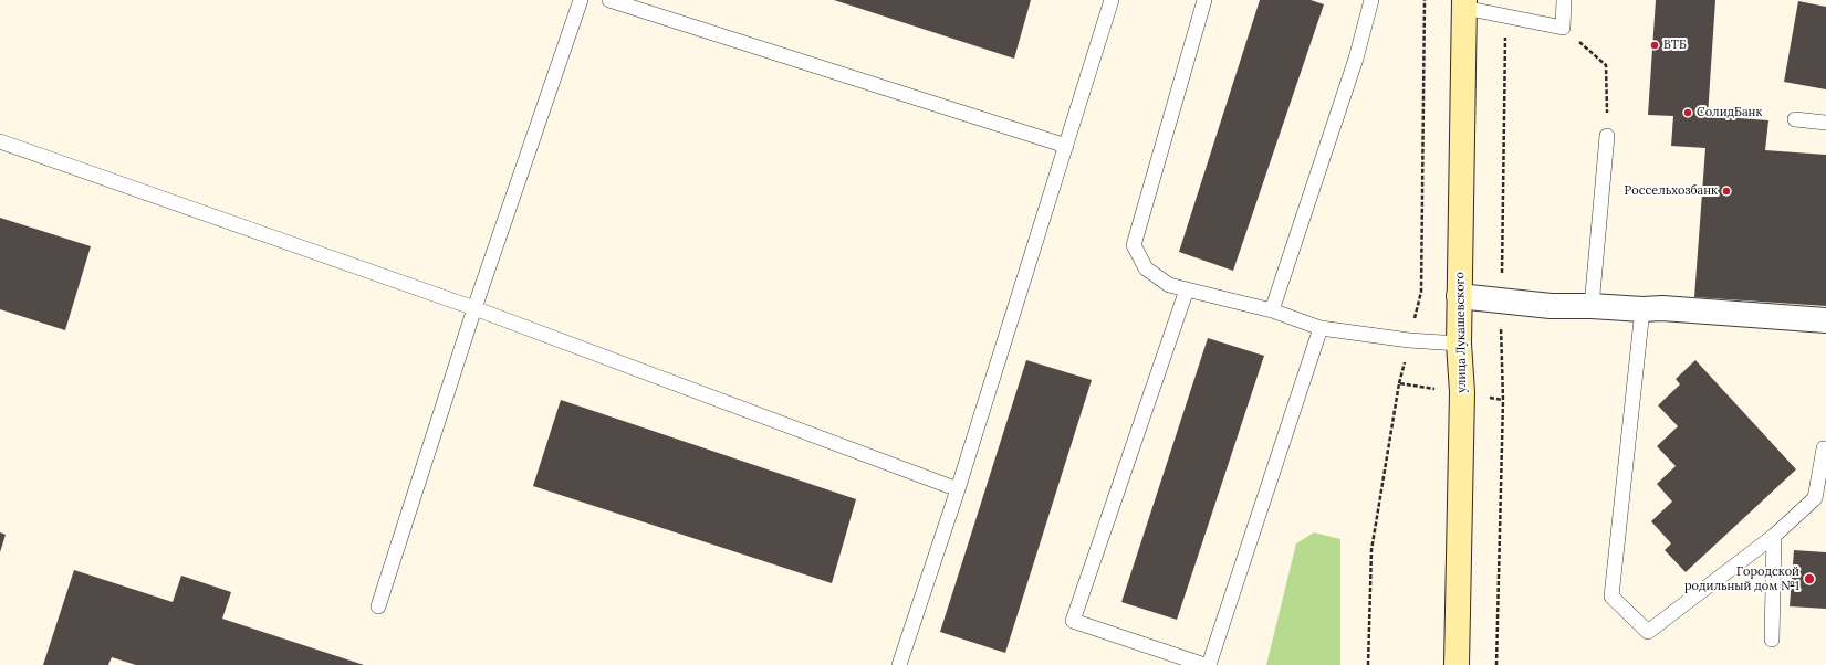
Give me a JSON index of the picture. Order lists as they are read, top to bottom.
{
  "streets": {
    "main road": ["улица Лукашевского"]
  },
  "places": [
    "ВТБ",
    "СолидБанк",
    "Россельхозбанк",
    "Городской родильный дом №1"
  ]
}
